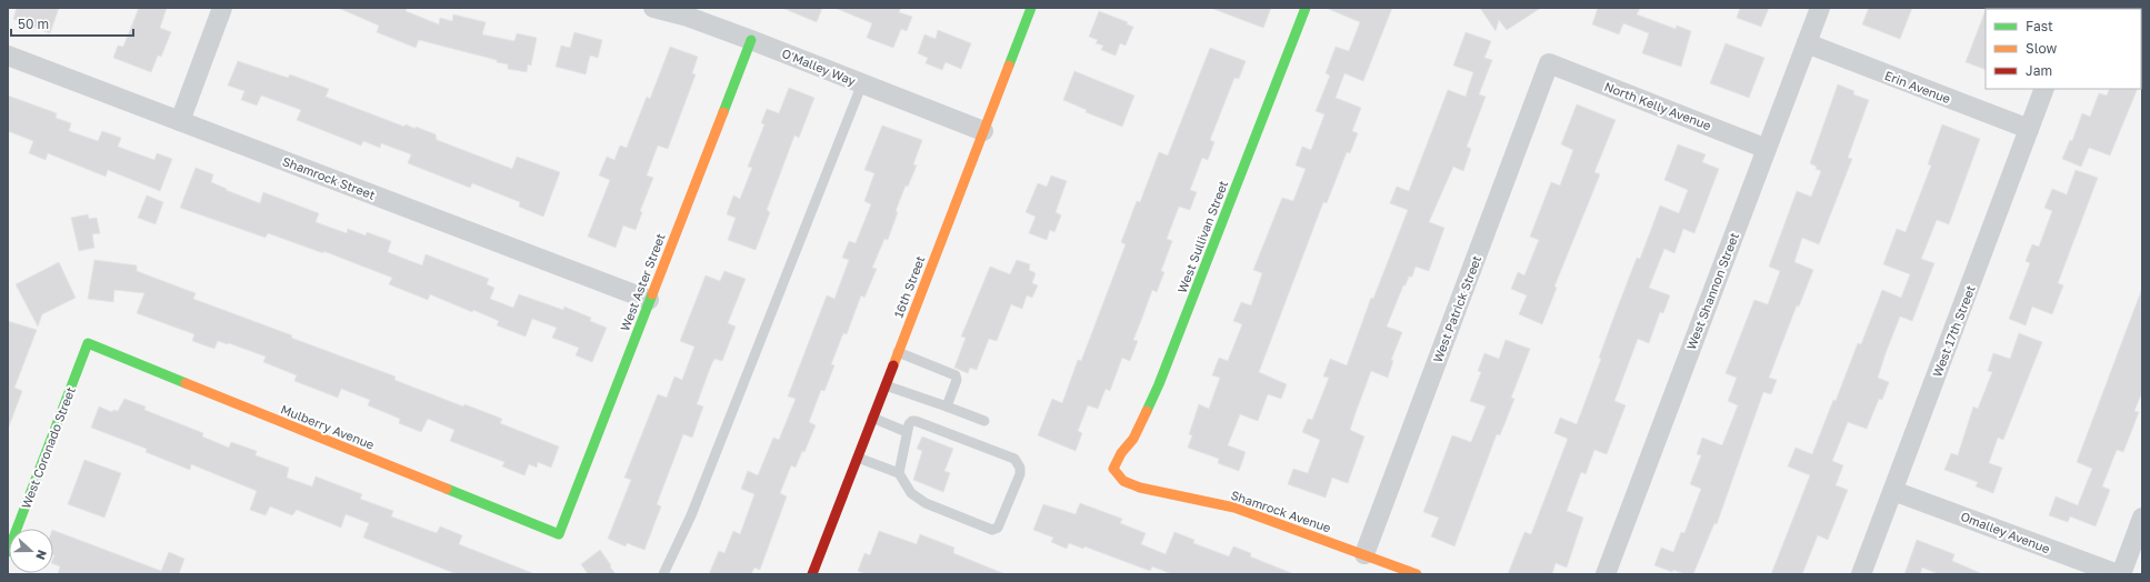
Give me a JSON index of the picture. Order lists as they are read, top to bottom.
{
  "streets": {
    "street": [
      "O'Malley Way",
      "Erin Avenue",
      "North Kelly Avenue",
      "Shamrock Street",
      "West Sullivan Street",
      "West Aster Street",
      "16th Street",
      "West Shannon Street",
      "West Patrick Street",
      "West 17th Street",
      "Mulberry Avenue",
      "West Coronado Street",
      "Shamrock Avenue",
      "Omalley Avenue"
    ]
  },
  "crossings": [
    ["O'Malley Way", "West Aster Street"],
    ["O'Malley Way", "16th Street"],
    ["Erin Avenue", "West Shannon Street"],
    ["Erin Avenue", "West 17th Street"],
    ["North Kelly Avenue", "West Shannon Street"],
    ["North Kelly Avenue", "West Patrick Street"],
    ["Shamrock Street", "West Aster Street"],
    ["West Sullivan Street", "Shamrock Avenue"],
    ["West Aster Street", "Mulberry Avenue"],
    ["West Patrick Street", "Shamrock Avenue"],
    ["West 17th Street", "Omalley Avenue"],
    ["Mulberry Avenue", "West Coronado Street"]
  ],
  "legend": ["Fast", "Slow", "Jam"],
  "scale_bar": "50 m",
  "north": "right"
}
